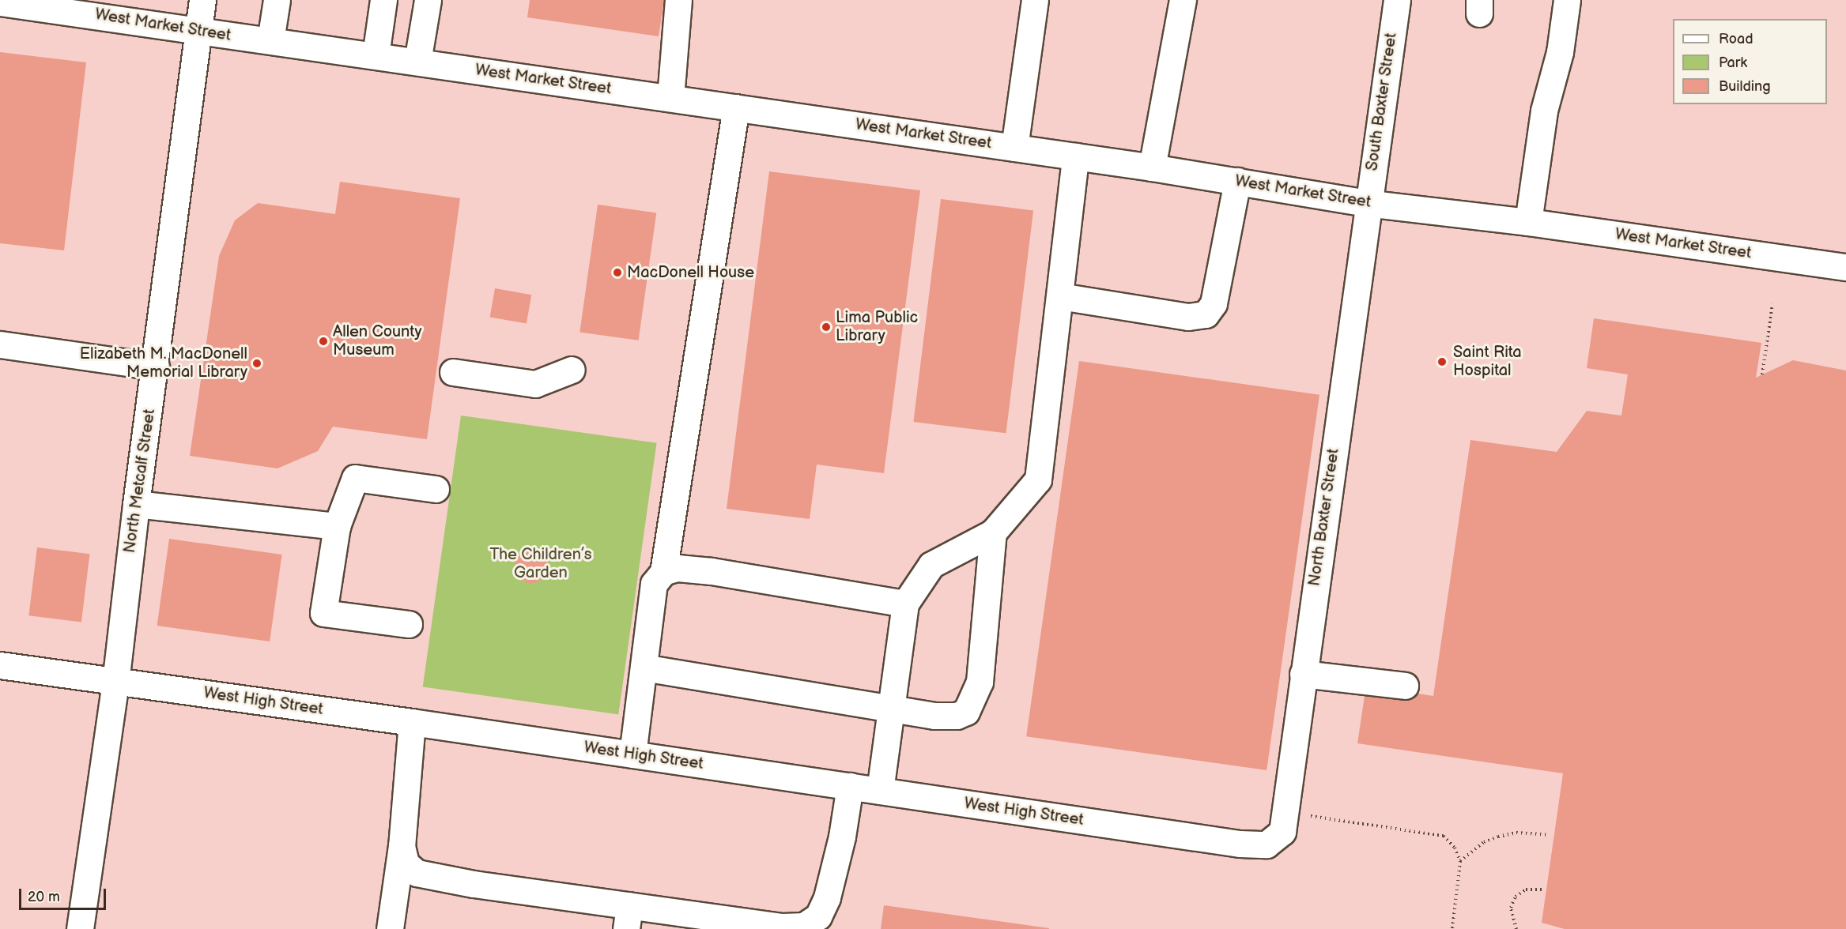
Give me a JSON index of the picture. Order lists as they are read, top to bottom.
{
  "streets": {
    "street": [
      "West Market Street",
      "South Baxter Street",
      "North Metcalf Street",
      "North Baxter Street",
      "West High Street"
    ]
  },
  "crossings": [
    ["West Market Street", "South Baxter Street"],
    ["West Market Street", "North Metcalf Street"],
    ["West Market Street", "North Baxter Street"],
    ["South Baxter Street", "North Baxter Street"],
    ["North Metcalf Street", "West High Street"],
    ["North Baxter Street", "West High Street"]
  ],
  "parks": ["The Children’s Garden"],
  "places": [
    "MacDonell House",
    "Lima Public Library",
    "Allen County Museum",
    "Saint Rita Hospital",
    "Elizabeth M. MacDonell Memorial Library"
  ],
  "legend": ["Road", "Park", "Building"],
  "scale_bar": "20 m"
}
